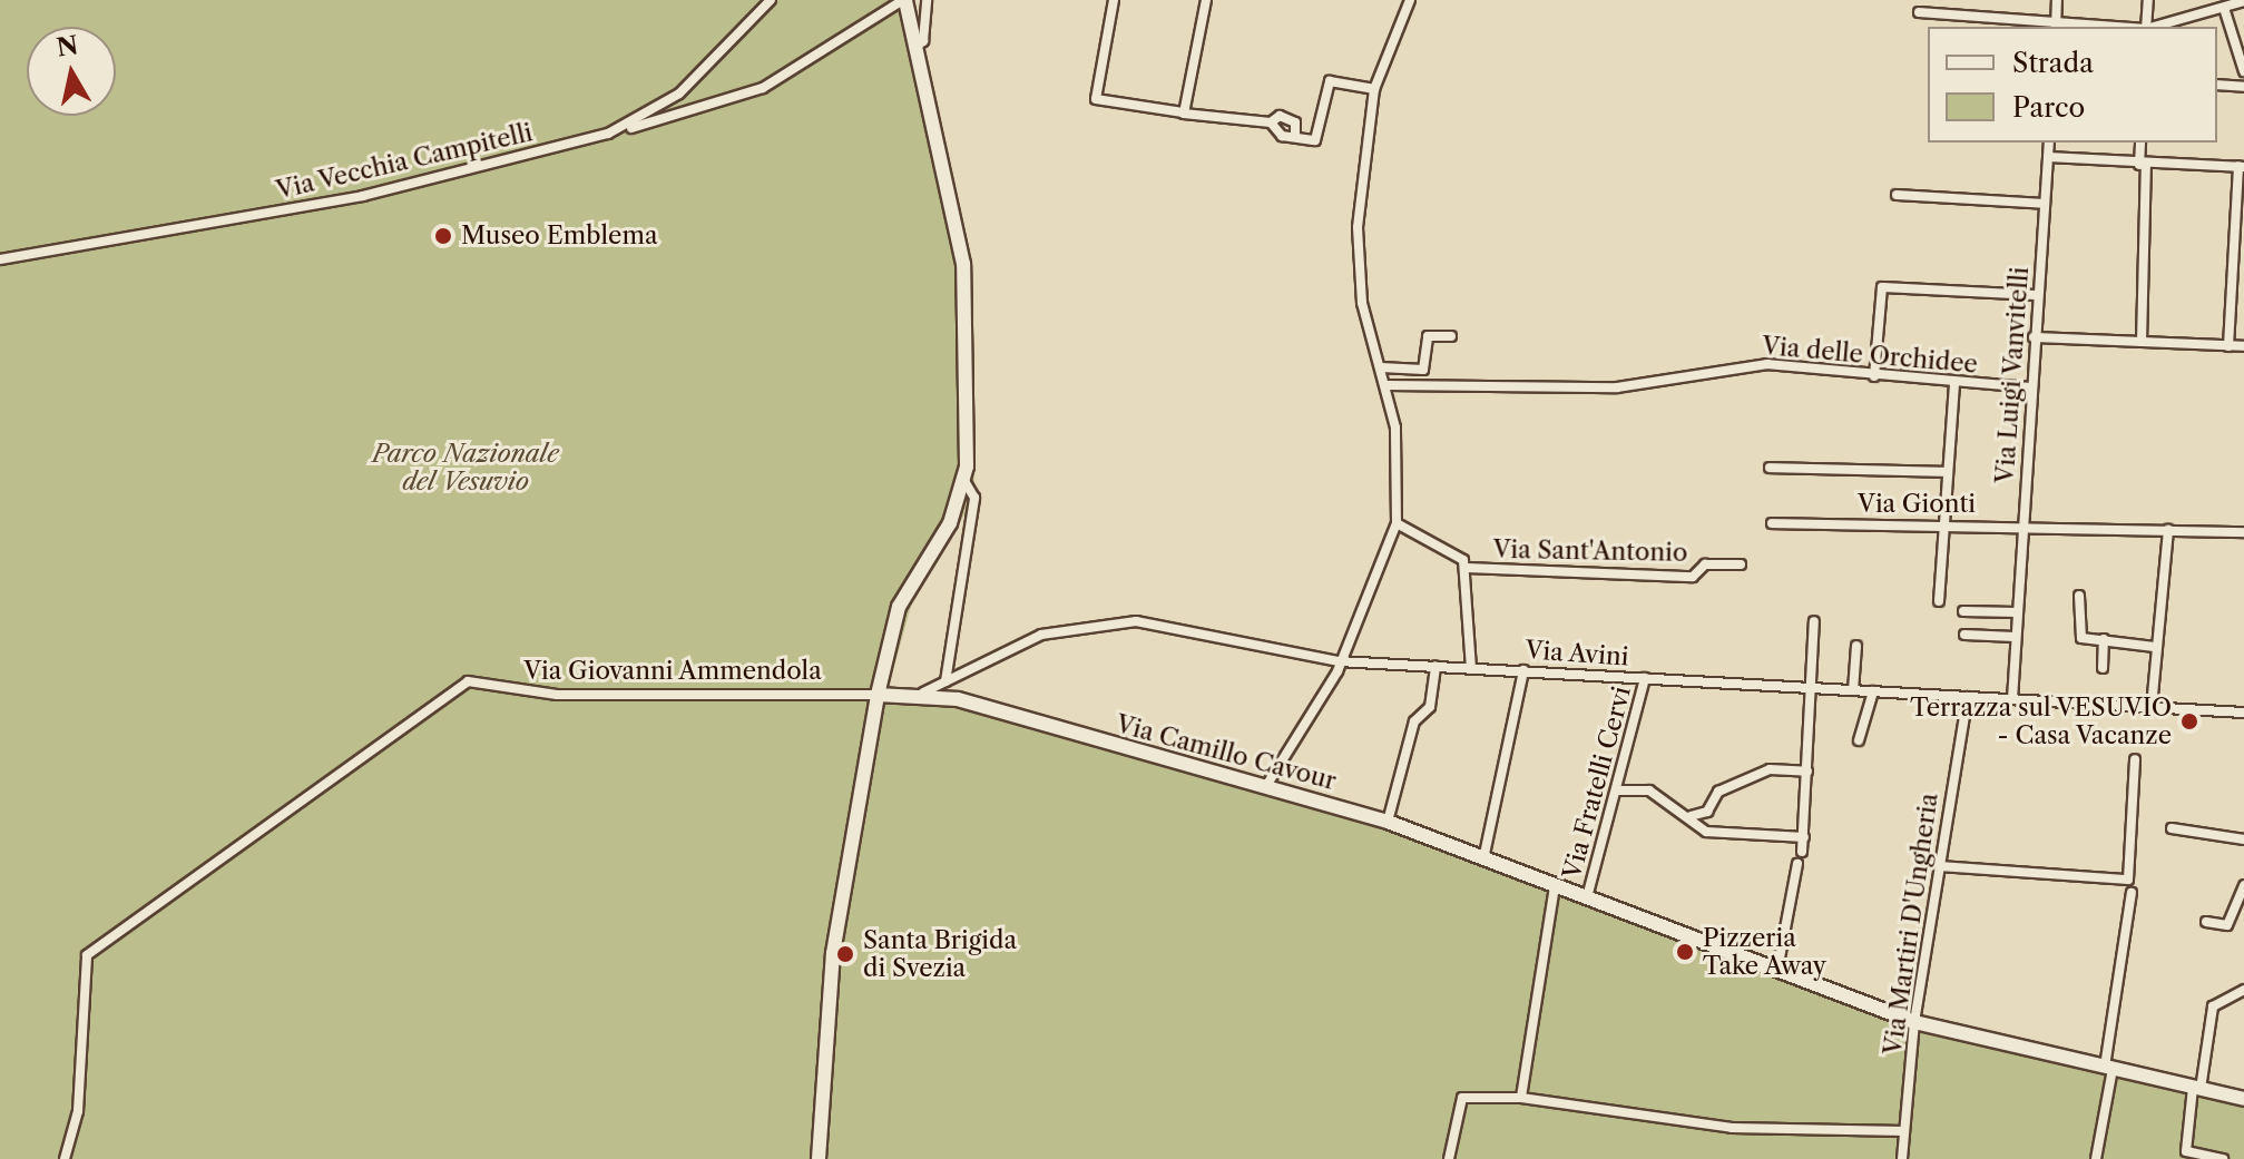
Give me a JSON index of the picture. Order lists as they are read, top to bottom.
{
  "streets": {
    "street": [
      "Via Vecchia Campitelli",
      "Via delle Orchidee",
      "Via Luigi Vanvitelli",
      "Via Gionti",
      "Via Sant'Antonio",
      "Via Avini",
      "Via Giovanni Ammendola",
      "Via Camillo Cavour",
      "Via Fratelli Cervi",
      "Via Martiri D'Ungheria"
    ]
  },
  "crossings": [
    ["Via delle Orchidee", "Via Luigi Vanvitelli"],
    ["Via Luigi Vanvitelli", "Via Gionti"],
    ["Via Luigi Vanvitelli", "Via Avini"],
    ["Via Avini", "Via Camillo Cavour"],
    ["Via Avini", "Via Fratelli Cervi"],
    ["Via Avini", "Via Martiri D'Ungheria"],
    ["Via Giovanni Ammendola", "Via Camillo Cavour"],
    ["Via Camillo Cavour", "Via Fratelli Cervi"],
    ["Via Camillo Cavour", "Via Martiri D'Ungheria"]
  ],
  "parks": ["Parco Nazionale del Vesuvio"],
  "places": [
    "Museo Emblema",
    "Terrazza sul VESUVIO - Casa Vacanze",
    "Pizzeria Take Away",
    "Santa Brigida di Svezia"
  ],
  "legend": ["Strada", "Parco"],
  "north": "top"
}
